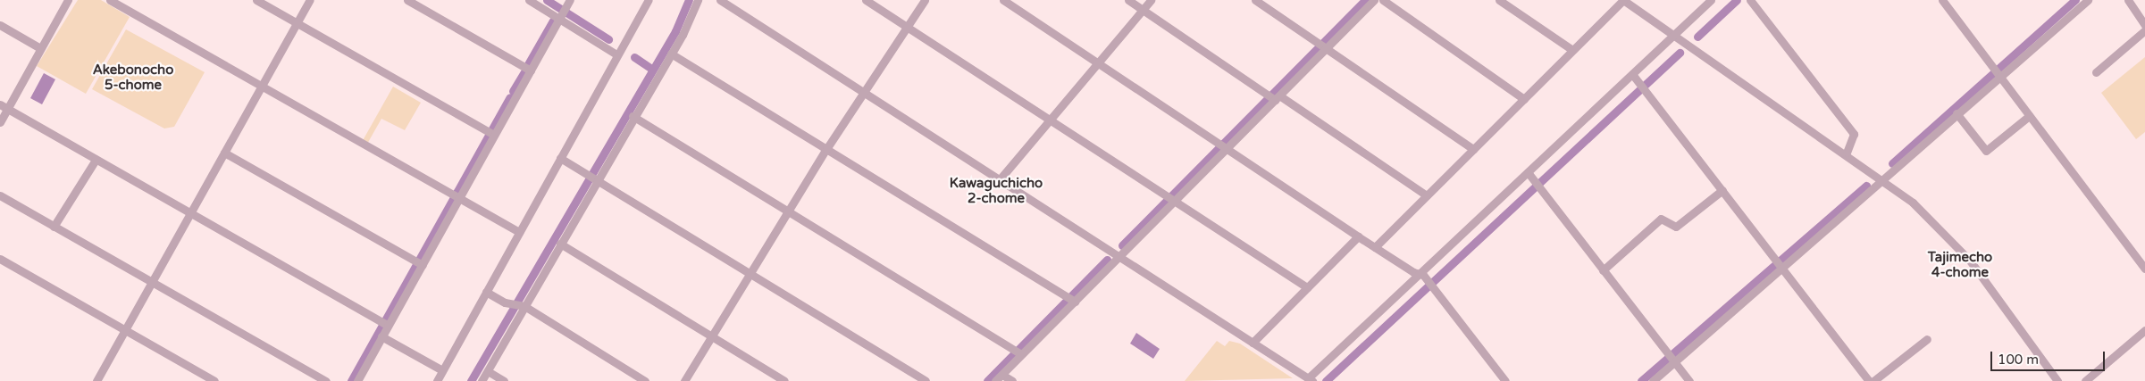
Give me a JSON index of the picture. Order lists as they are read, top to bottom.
{
  "districts": ["Akebonocho 5-chome", "Kawaguchicho 2-chome", "Tajimecho 4-chome"],
  "scale_bar": "100 m"
}
